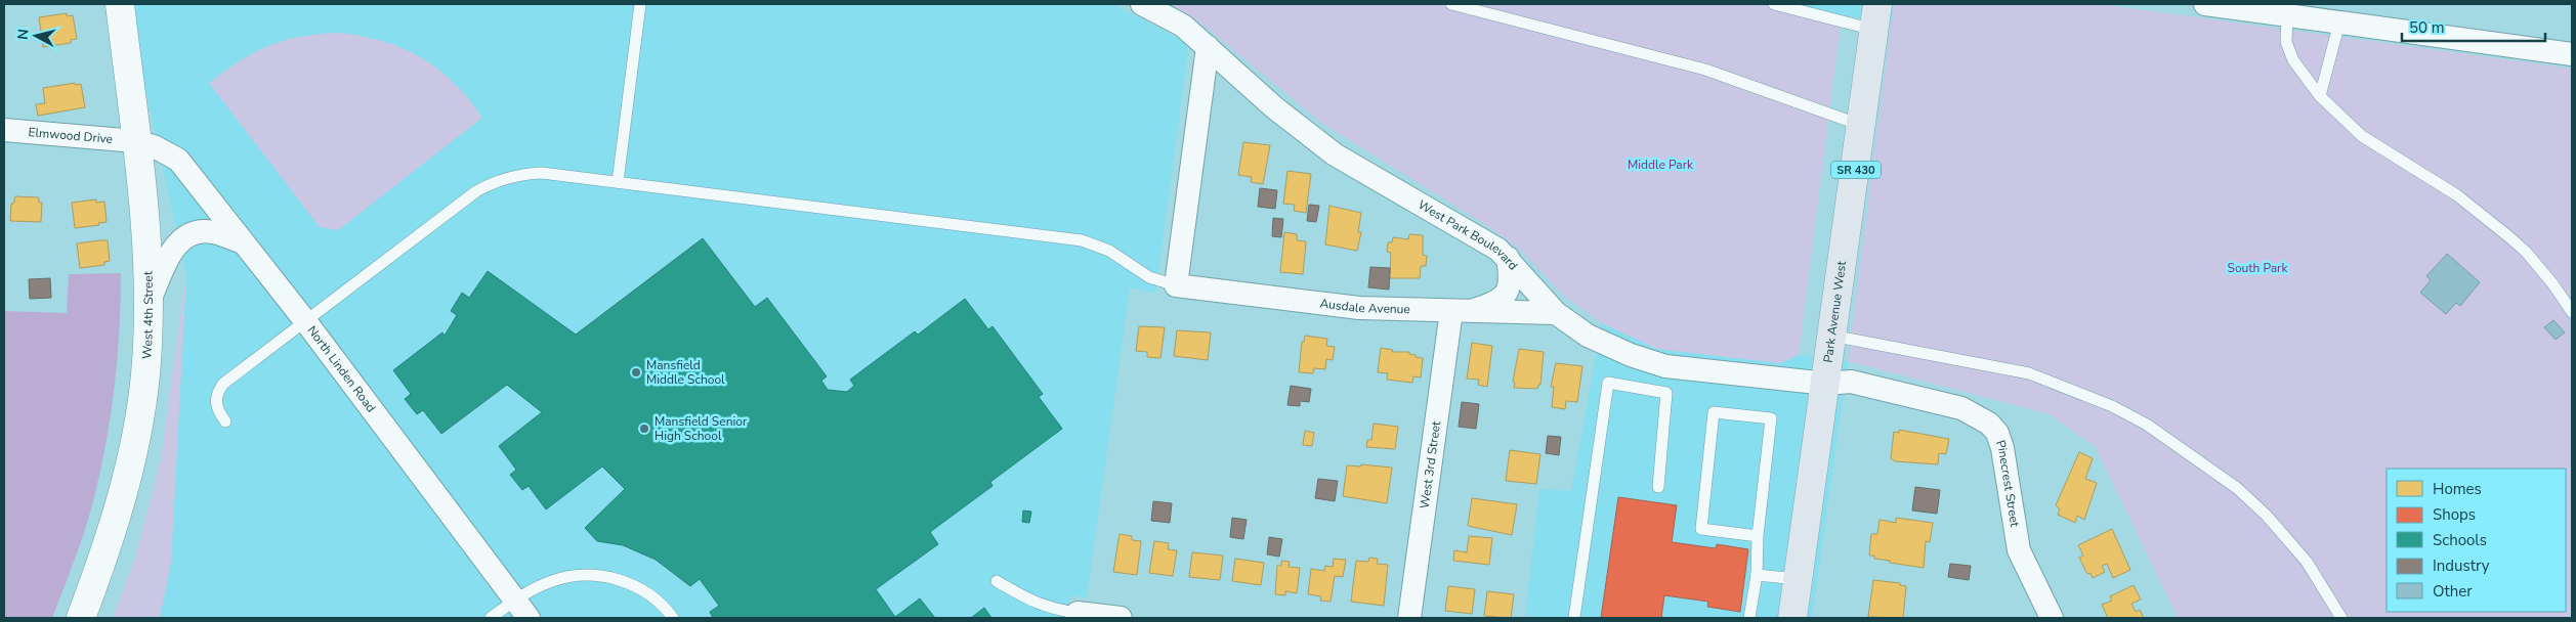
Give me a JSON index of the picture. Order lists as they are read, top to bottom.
{
  "streets": {
    "main road": ["SR 430", "Park Avenue West", "West 4th Street"],
    "street": [
      "Elmwood Drive",
      "West Park Boulevard",
      "Ausdale Avenue",
      "North Linden Road",
      "West 3rd Street",
      "Pinecrest Street"
    ]
  },
  "crossings": [
    ["Elmwood Drive", "West 4th Street"],
    ["Elmwood Drive", "North Linden Road"],
    ["West Park Boulevard", "Ausdale Avenue"],
    ["West Park Boulevard", "Park Avenue West"],
    ["West Park Boulevard", "Pinecrest Street"],
    ["Ausdale Avenue", "West 3rd Street"],
    ["Park Avenue West", "Pinecrest Street"],
    ["West 4th Street", "North Linden Road"]
  ],
  "parks": ["Middle Park", "South Park"],
  "places": ["Mansfield Middle School", "Mansfield Senior High School"],
  "legend": [
    "Homes",
    "Shops",
    "Schools",
    "Industry",
    "Other"
  ],
  "scale_bar": "50 m",
  "north": "left"
}
